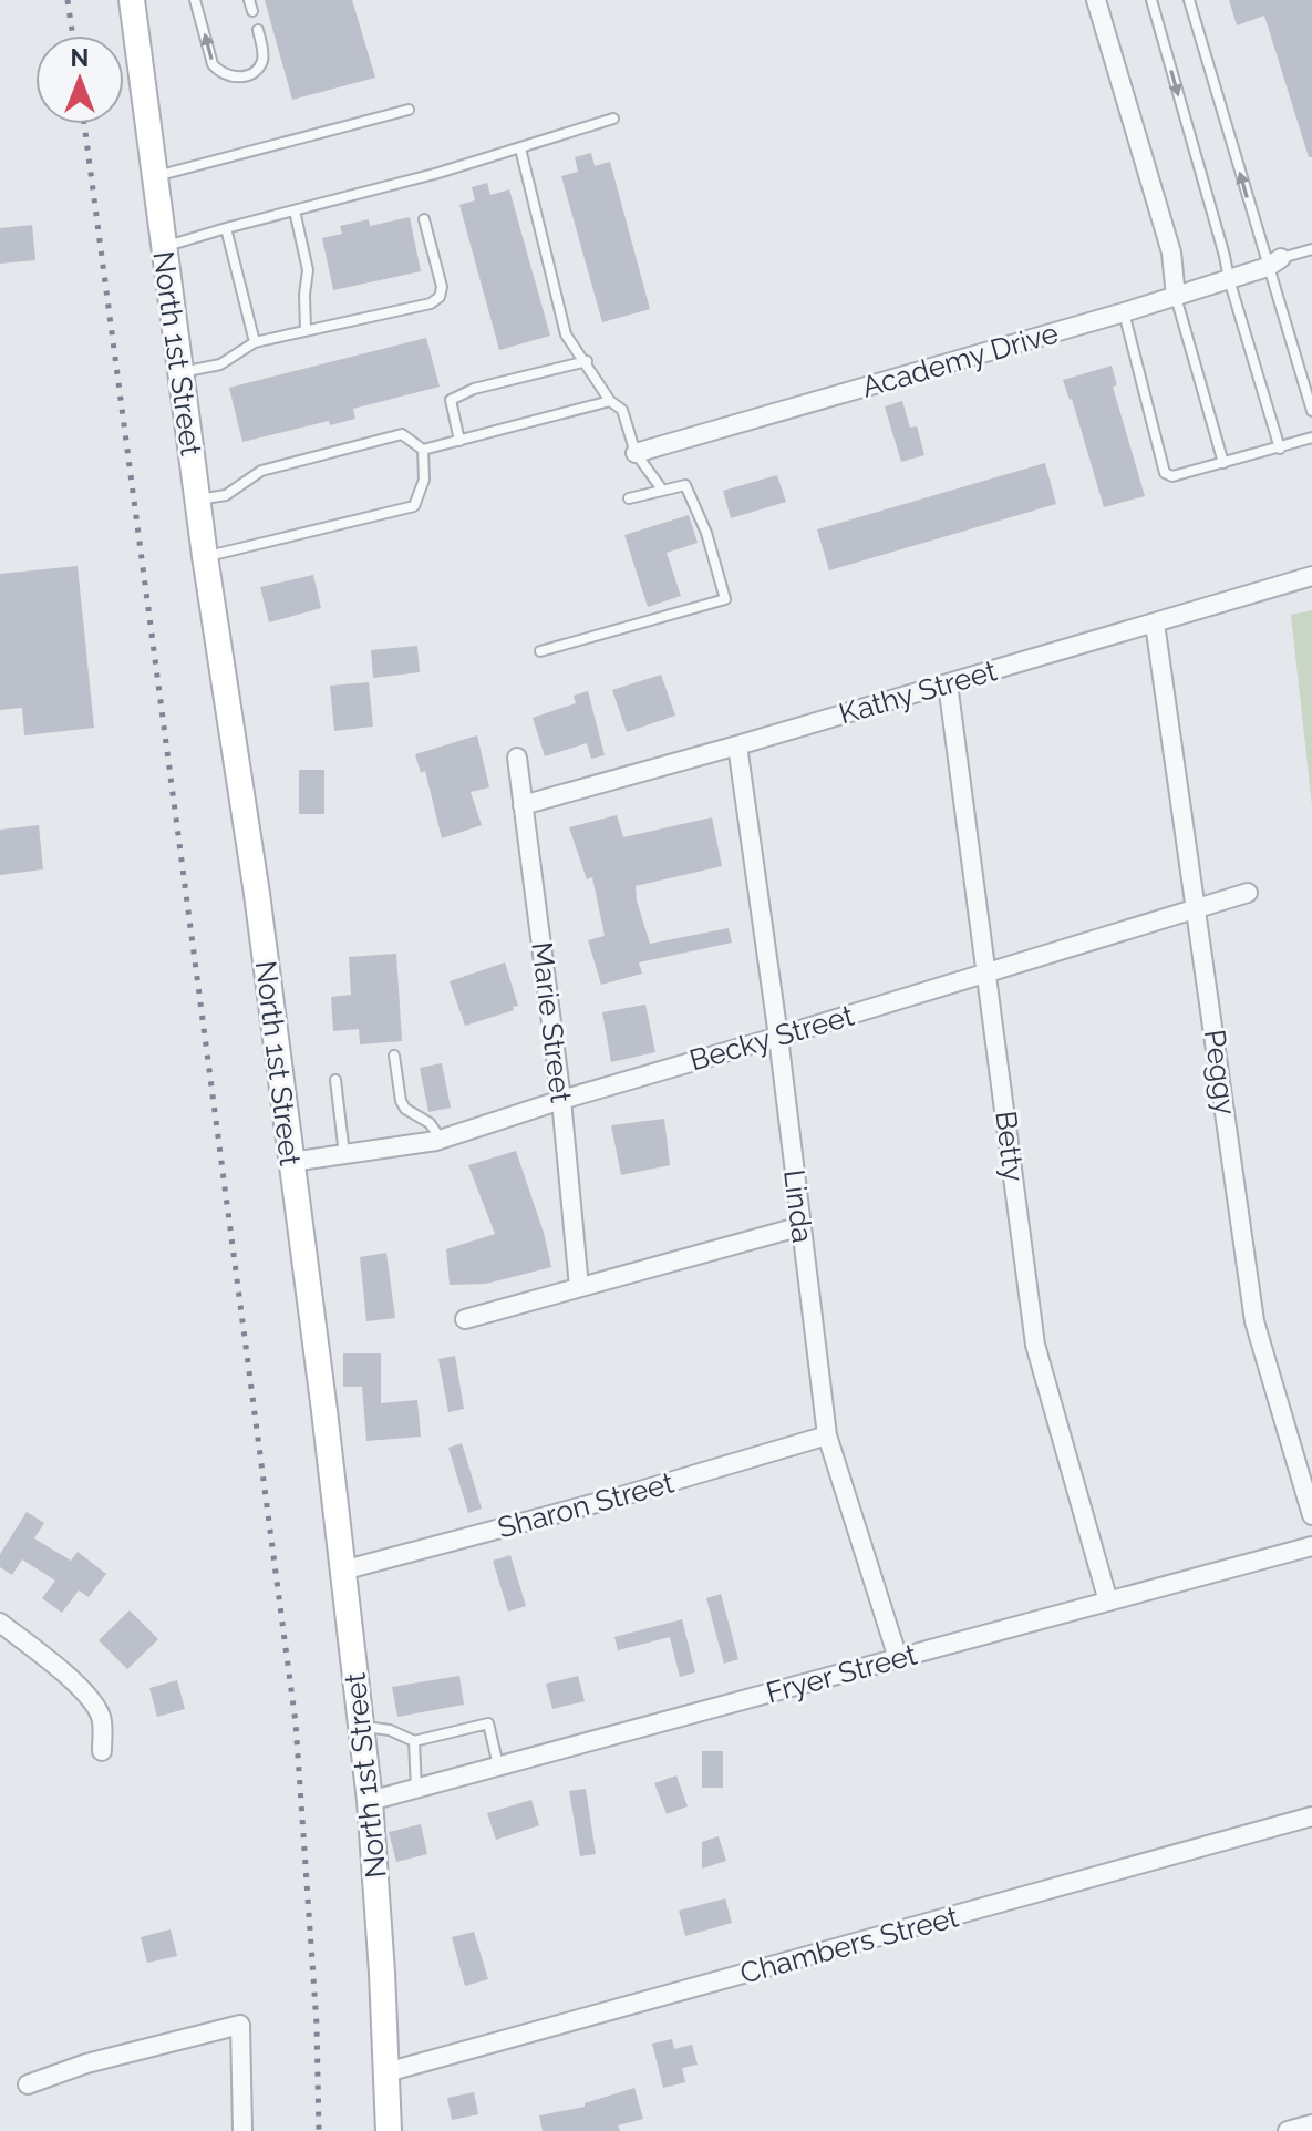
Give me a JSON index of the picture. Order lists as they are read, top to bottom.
{
  "streets": {
    "street": [
      "North 1st Street",
      "Academy Drive",
      "Kathy Street",
      "Marie Street",
      "Becky Street",
      "Peggy",
      "Betty",
      "Linda",
      "Sharon Street",
      "Fryer Street",
      "Chambers Street"
    ]
  },
  "crossings": [
    ["North 1st Street", "Becky Street"],
    ["North 1st Street", "Sharon Street"],
    ["North 1st Street", "Fryer Street"],
    ["North 1st Street", "Chambers Street"],
    ["Kathy Street", "Marie Street"],
    ["Kathy Street", "Peggy"],
    ["Kathy Street", "Betty"],
    ["Kathy Street", "Linda"],
    ["Marie Street", "Becky Street"],
    ["Becky Street", "Peggy"],
    ["Becky Street", "Betty"],
    ["Becky Street", "Linda"],
    ["Betty", "Fryer Street"],
    ["Linda", "Sharon Street"],
    ["Linda", "Fryer Street"]
  ],
  "north": "top"
}
